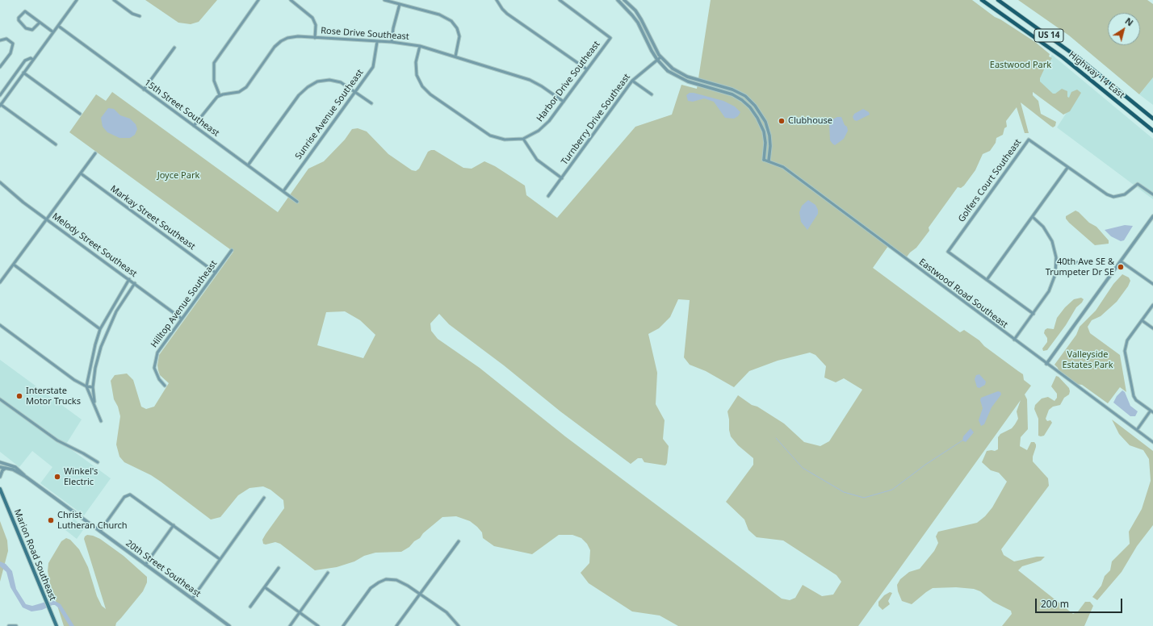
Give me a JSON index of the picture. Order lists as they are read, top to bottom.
{
  "streets": {
    "main road": ["US 14", "Highway 14 East", "Marion Road Southeast"],
    "street": [
      "Rose Drive Southeast",
      "Harbor Drive Southeast",
      "15th Street Southeast",
      "Sunrise Avenue Southeast",
      "Turnberry Drive Southeast",
      "Golfers Court Southeast",
      "Markay Street Southeast",
      "Melody Street Southeast",
      "Eastwood Road Southeast",
      "Hilltop Avenue Southeast",
      "20th Street Southeast"
    ]
  },
  "crossings": [
    ["Rose Drive Southeast", "Harbor Drive Southeast"],
    ["Rose Drive Southeast", "Sunrise Avenue Southeast"],
    ["15th Street Southeast", "Sunrise Avenue Southeast"],
    ["Markay Street Southeast", "Hilltop Avenue Southeast"],
    ["Melody Street Southeast", "Hilltop Avenue Southeast"]
  ],
  "parks": ["Eastwood Park", "Joyce Park", "Valleyside Estates Park"],
  "places": [
    "Clubhouse",
    "40th Ave SE & Trumpeter Dr SE",
    "Interstate Motor Trucks",
    "Winkel's Electric",
    "Christ Lutheran Church"
  ],
  "scale_bar": "200 m",
  "north": "top right"
}
